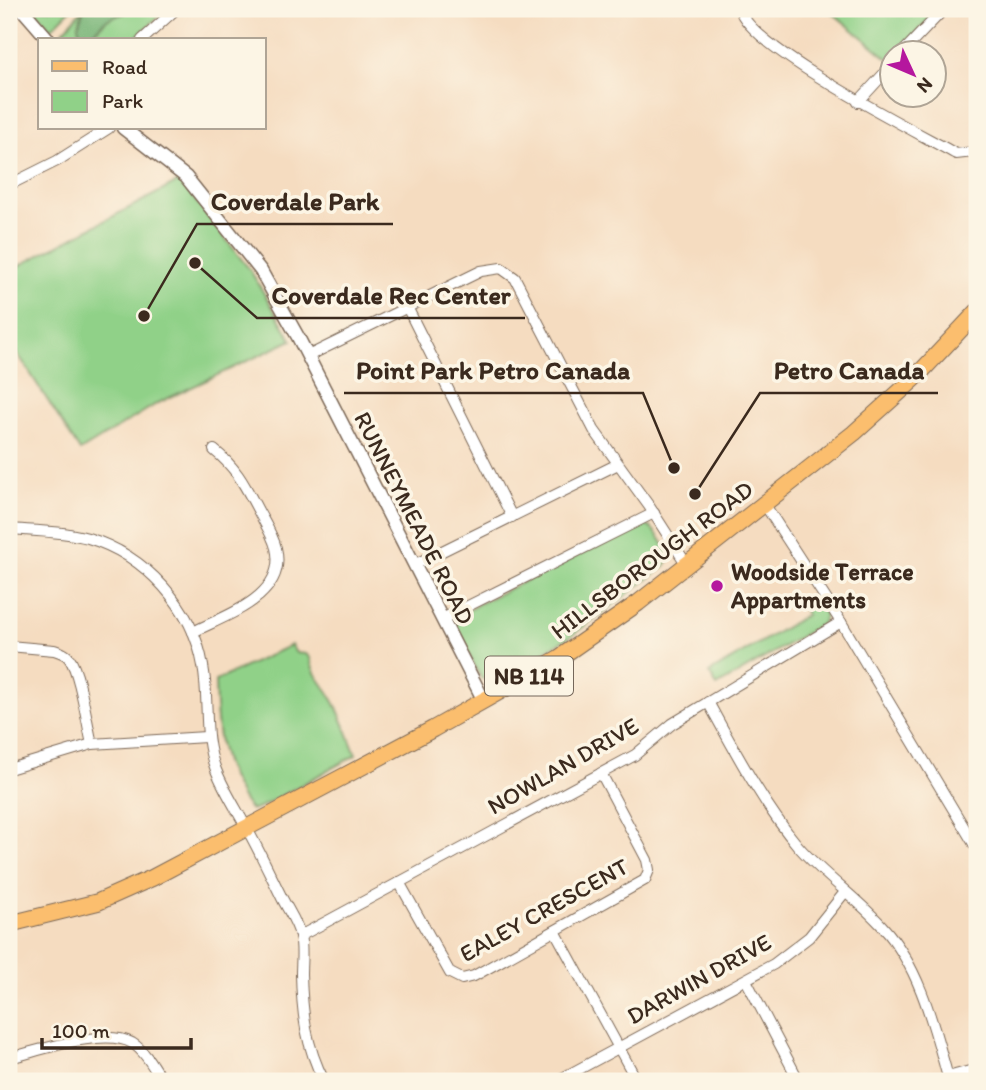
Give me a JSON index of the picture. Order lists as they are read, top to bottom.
{
  "streets": {
    "main road": ["HILLSBOROUGH ROAD", "NB 114"],
    "street": [
      "RUNNEYMEADE ROAD",
      "NOWLAN DRIVE",
      "EALEY CRESCENT",
      "DARWIN DRIVE"
    ]
  },
  "crossings": [
    ["RUNNEYMEADE ROAD", "HILLSBOROUGH ROAD"],
    ["NOWLAN DRIVE", "EALEY CRESCENT"]
  ],
  "places": [
    "Coverdale Rec Center",
    "Coverdale Park",
    "Point Park Petro Canada",
    "Petro Canada",
    "Woodside Terrace Appartments"
  ],
  "legend": ["Road", "Park"],
  "scale_bar": "100 m",
  "north": "bottom right"
}
